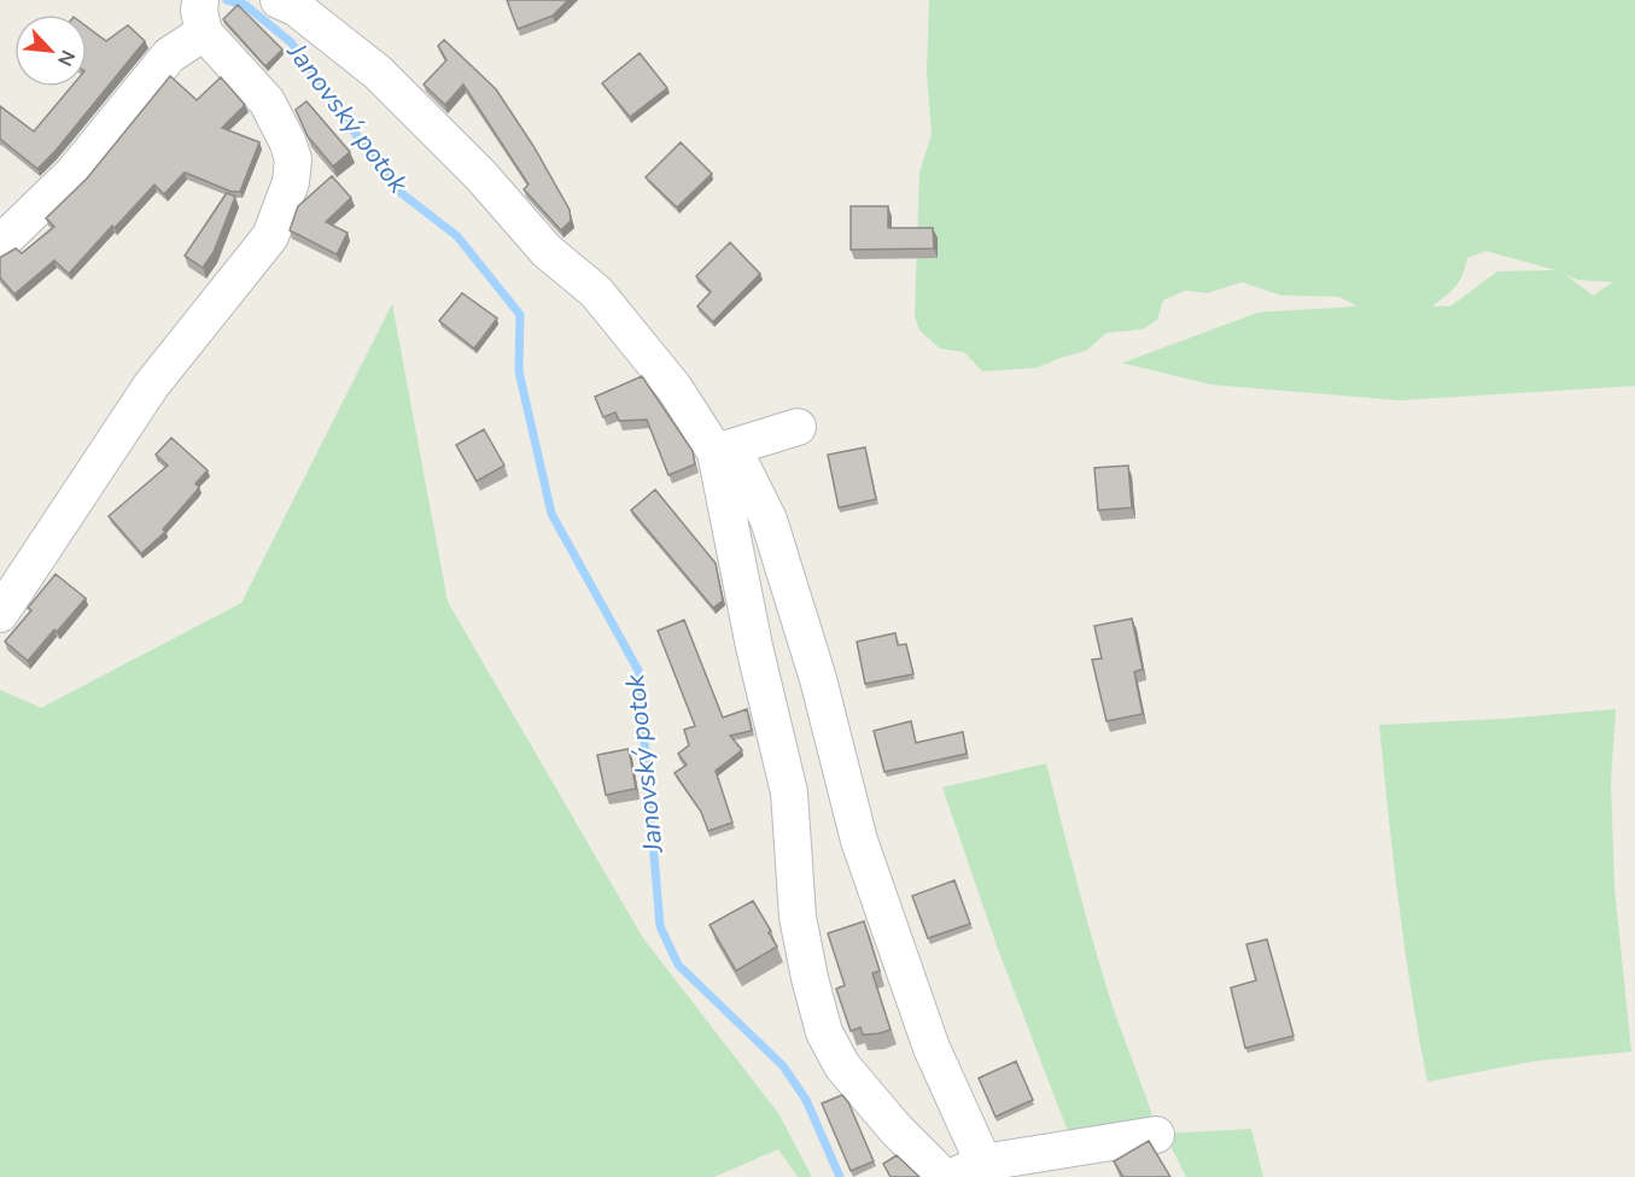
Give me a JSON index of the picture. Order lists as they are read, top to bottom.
{
  "water": ["Janovský potok"],
  "north": "bottom right"
}
